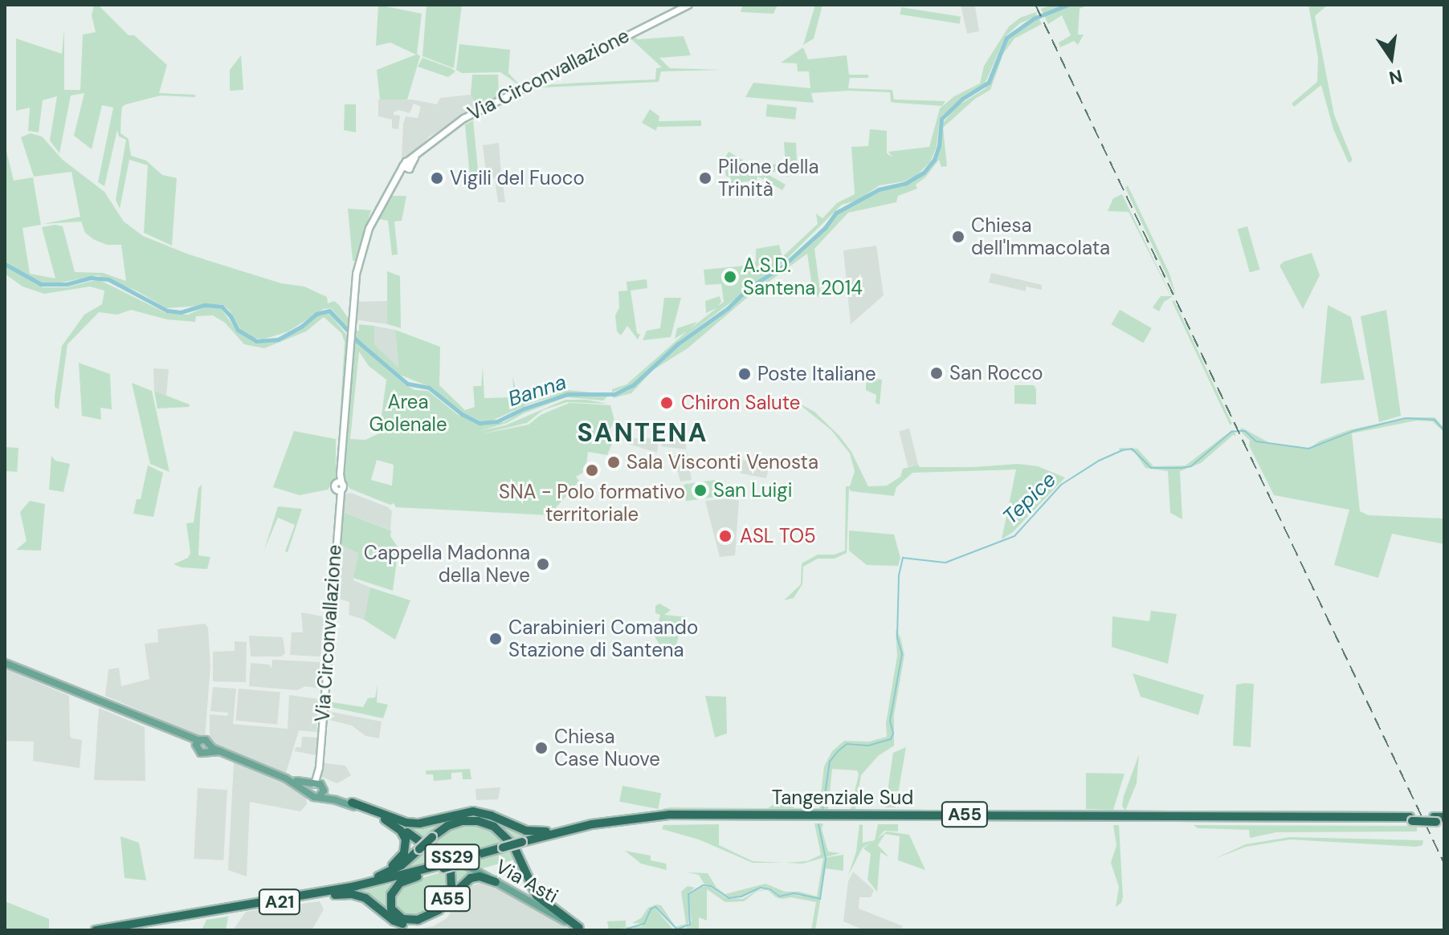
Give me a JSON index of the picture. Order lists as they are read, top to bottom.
{
  "streets": {
    "highway": ["Tangenziale Sud", "A55", "A21"],
    "main road": ["Via Circonvallazione", "SS29", "Via Asti"]
  },
  "crossings": [
    ["Via Circonvallazione", "Via Asti"],
    ["Tangenziale Sud", "A55"],
    ["Tangenziale Sud", "A21"],
    ["A55", "Via Asti"],
    ["A55", "A21"]
  ],
  "districts": ["SANTENA"],
  "water": ["Banna", "Tepice"],
  "parks": ["Area Golenale"],
  "places": [
    "Vigili del Fuoco",
    "Pilone della Trinità",
    "Chiesa dell'Immacolata",
    "A.S.D. Santena 2014",
    "San Rocco",
    "Poste Italiane",
    "Chiron Salute",
    "Sala Visconti Venosta",
    "SNA - Polo formativo territoriale",
    "San Luigi",
    "ASL TO5",
    "Cappella Madonna della Neve",
    "Carabinieri Comando Stazione di Santena",
    "Chiesa Case Nuove"
  ],
  "north": "bottom"
}
